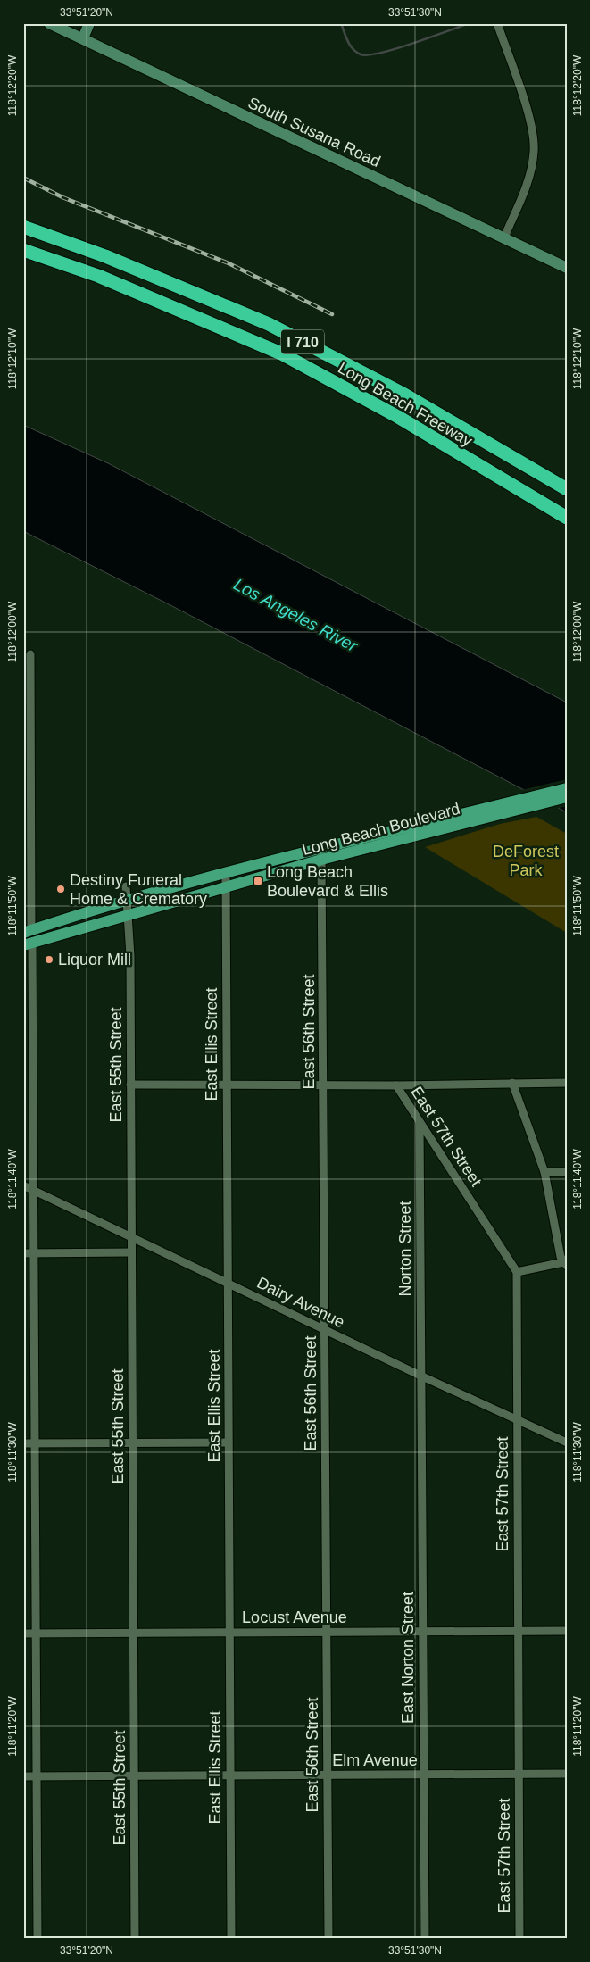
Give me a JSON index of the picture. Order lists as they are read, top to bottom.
{
  "streets": {
    "highway": ["I 710", "Long Beach Freeway"],
    "main road": ["Long Beach Boulevard"],
    "street": [
      "South Susana Road",
      "East 56th Street",
      "East Ellis Street",
      "East 55th Street",
      "East 57th Street",
      "Norton Street",
      "Dairy Avenue",
      "Locust Avenue",
      "East Norton Street",
      "Elm Avenue"
    ]
  },
  "crossings": [
    ["Long Beach Boulevard", "East 56th Street"],
    ["Long Beach Boulevard", "East Ellis Street"],
    ["Long Beach Boulevard", "East 55th Street"],
    ["East 56th Street", "Dairy Avenue"],
    ["East 56th Street", "Locust Avenue"],
    ["East 56th Street", "Elm Avenue"],
    ["East Ellis Street", "Dairy Avenue"],
    ["East Ellis Street", "Locust Avenue"],
    ["East Ellis Street", "Elm Avenue"],
    ["East 55th Street", "Dairy Avenue"],
    ["East 55th Street", "Locust Avenue"],
    ["East 55th Street", "Elm Avenue"],
    ["East 57th Street", "Norton Street"],
    ["East 57th Street", "Dairy Avenue"],
    ["East 57th Street", "Locust Avenue"],
    ["East 57th Street", "Elm Avenue"],
    ["Norton Street", "Dairy Avenue"],
    ["Norton Street", "East Norton Street"],
    ["Dairy Avenue", "East Norton Street"],
    ["Locust Avenue", "East Norton Street"],
    ["East Norton Street", "Elm Avenue"]
  ],
  "water": ["Los Angeles River"],
  "parks": ["DeForest Park"],
  "places": {
    "transit": ["Long Beach Boulevard & Ellis"],
    "other": ["Destiny Funeral Home & Crematory", "Liquor Mill"]
  },
  "coordinates": [
    "33°51'20\"N",
    "33°51'30\"N",
    "118°12'20\"W",
    "118°12'10\"W",
    "118°12'00\"W",
    "118°11'50\"W",
    "118°11'40\"W",
    "118°11'30\"W",
    "118°11'20\"W"
  ]
}
